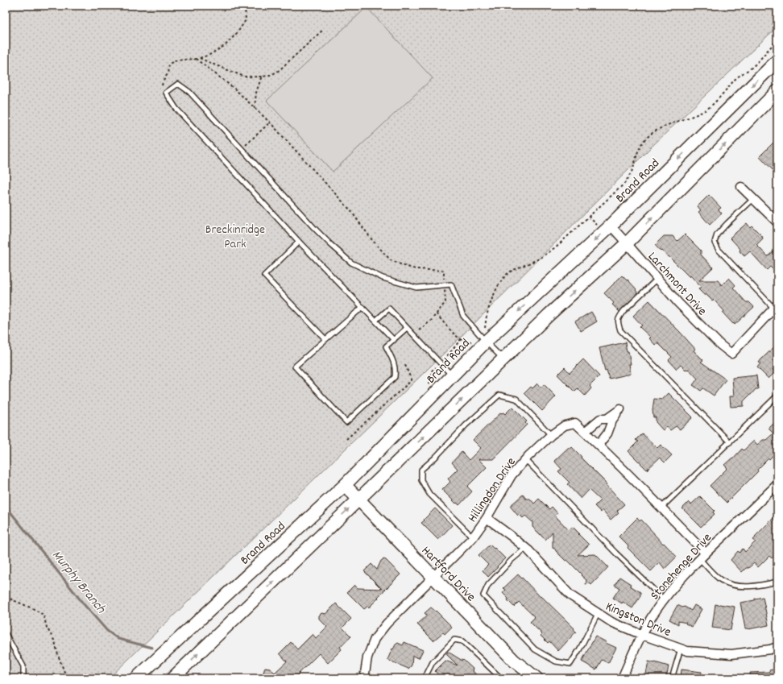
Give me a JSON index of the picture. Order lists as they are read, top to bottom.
{
  "streets": {
    "main road": ["Brand Road", "Hartford Drive"],
    "street": [
      "Larchmont Drive",
      "Hillingdon Drive",
      "Stonehenge Drive",
      "Kingston Drive"
    ]
  },
  "crossings": [
    ["Brand Road", "Larchmont Drive"],
    ["Brand Road", "Hartford Drive"],
    ["Hillingdon Drive", "Stonehenge Drive"],
    ["Hillingdon Drive", "Hartford Drive"],
    ["Hillingdon Drive", "Kingston Drive"],
    ["Stonehenge Drive", "Kingston Drive"]
  ],
  "water": ["Murphy Branch"],
  "parks": ["Breckinridge Park"]
}
